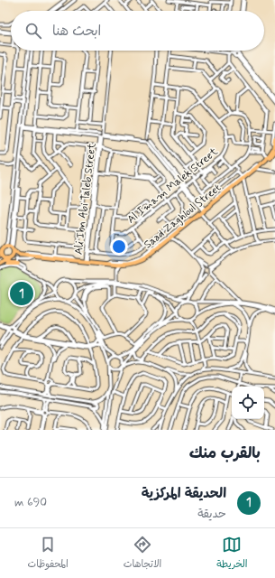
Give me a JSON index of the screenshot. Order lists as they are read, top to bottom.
{
  "streets": {
    "main road": ["Saad Zaghloul Street"],
    "street": ["Al Imam Malek Street", "Ali Ibn Abi Taleb Street"]
  },
  "crossings": [
    ["Ali Ibn Abi Taleb Street", "Saad Zaghloul Street"]
  ],
  "page": {
    "search": "ابحث هنا",
    "pins": "1",
    "heading": "بالقرب منك",
    "list": [
      {
        "mark": "1",
        "name": "الحديقة المركزية",
        "note": "حديقة",
        "value": "690 m"
      }
    ],
    "nav": ["الخريطة", "الاتجاهات", "المحفوظات"]
  }
}
